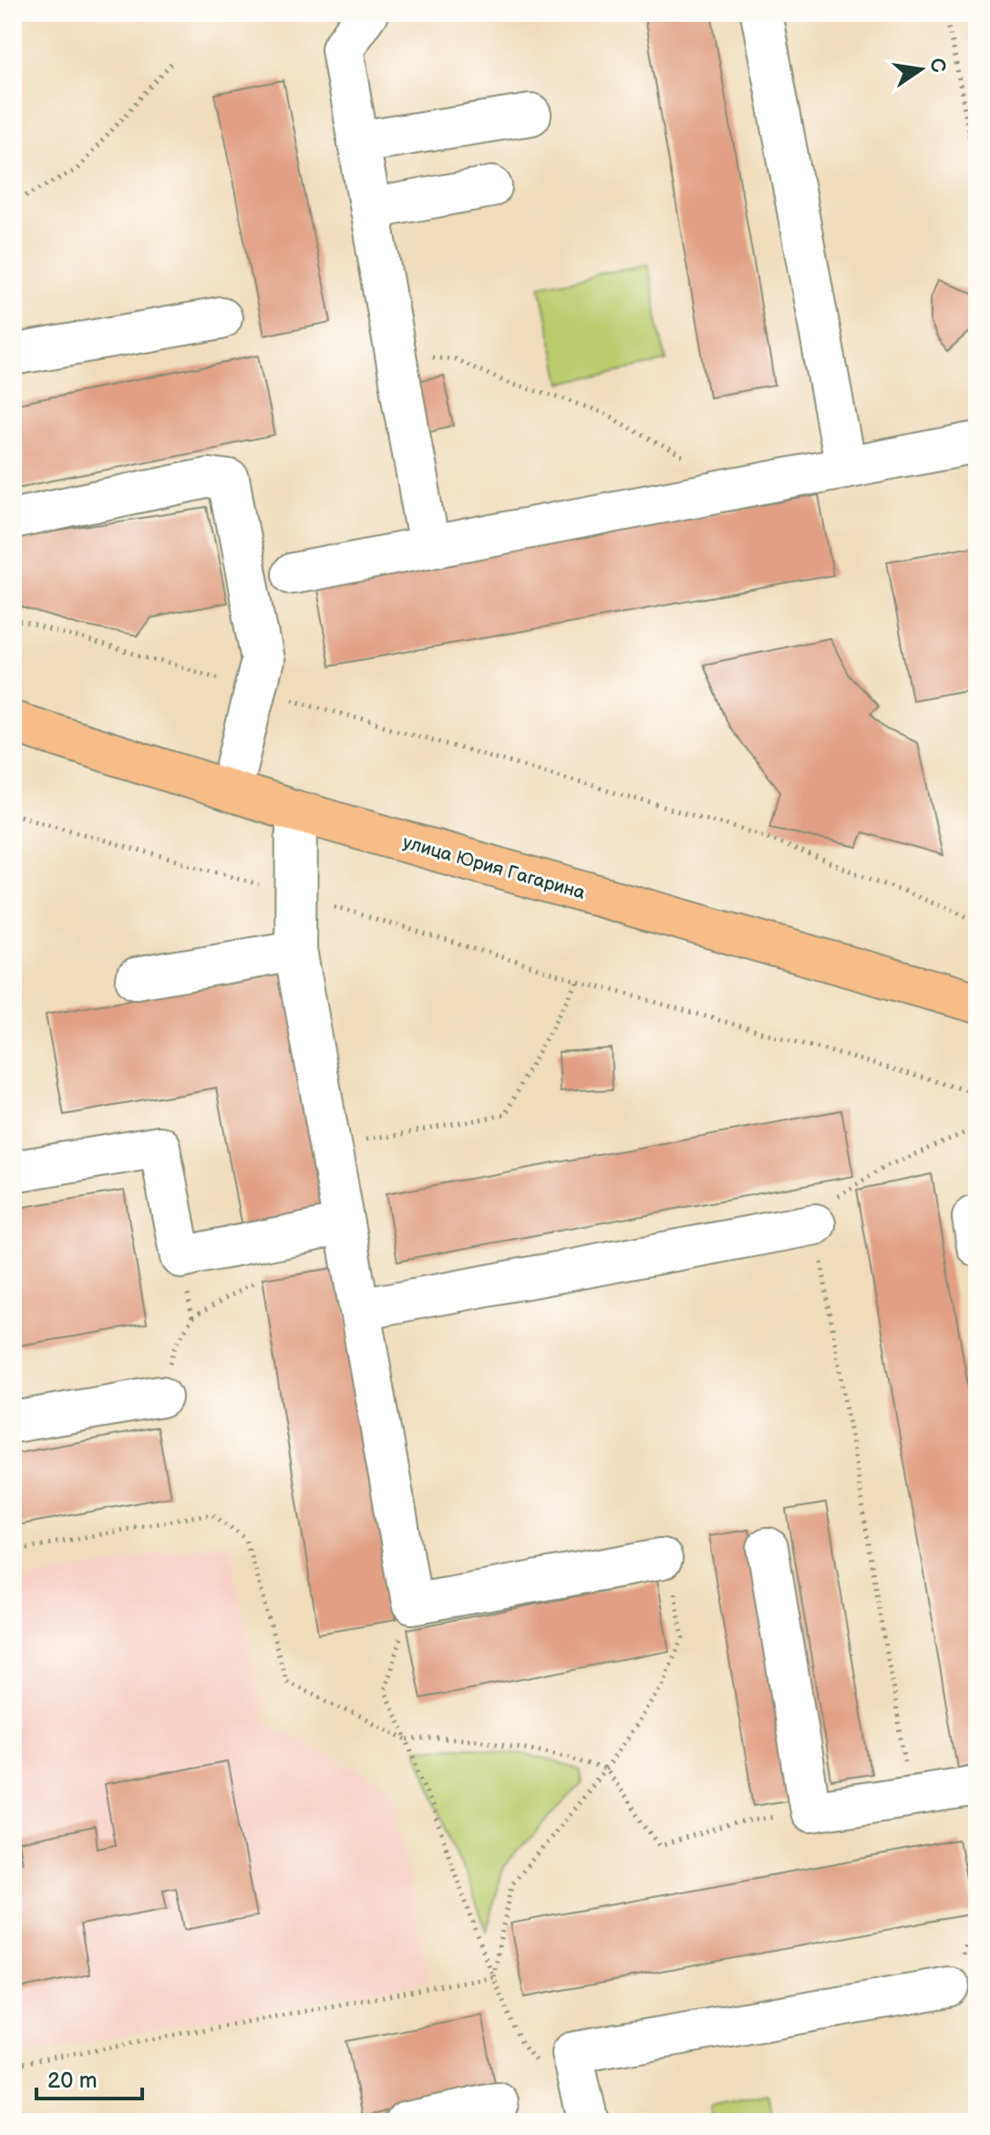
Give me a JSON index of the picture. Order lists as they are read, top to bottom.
{
  "streets": {
    "main road": ["улица Юрия Гагарина"]
  },
  "scale_bar": "20 m",
  "north": "right"
}
